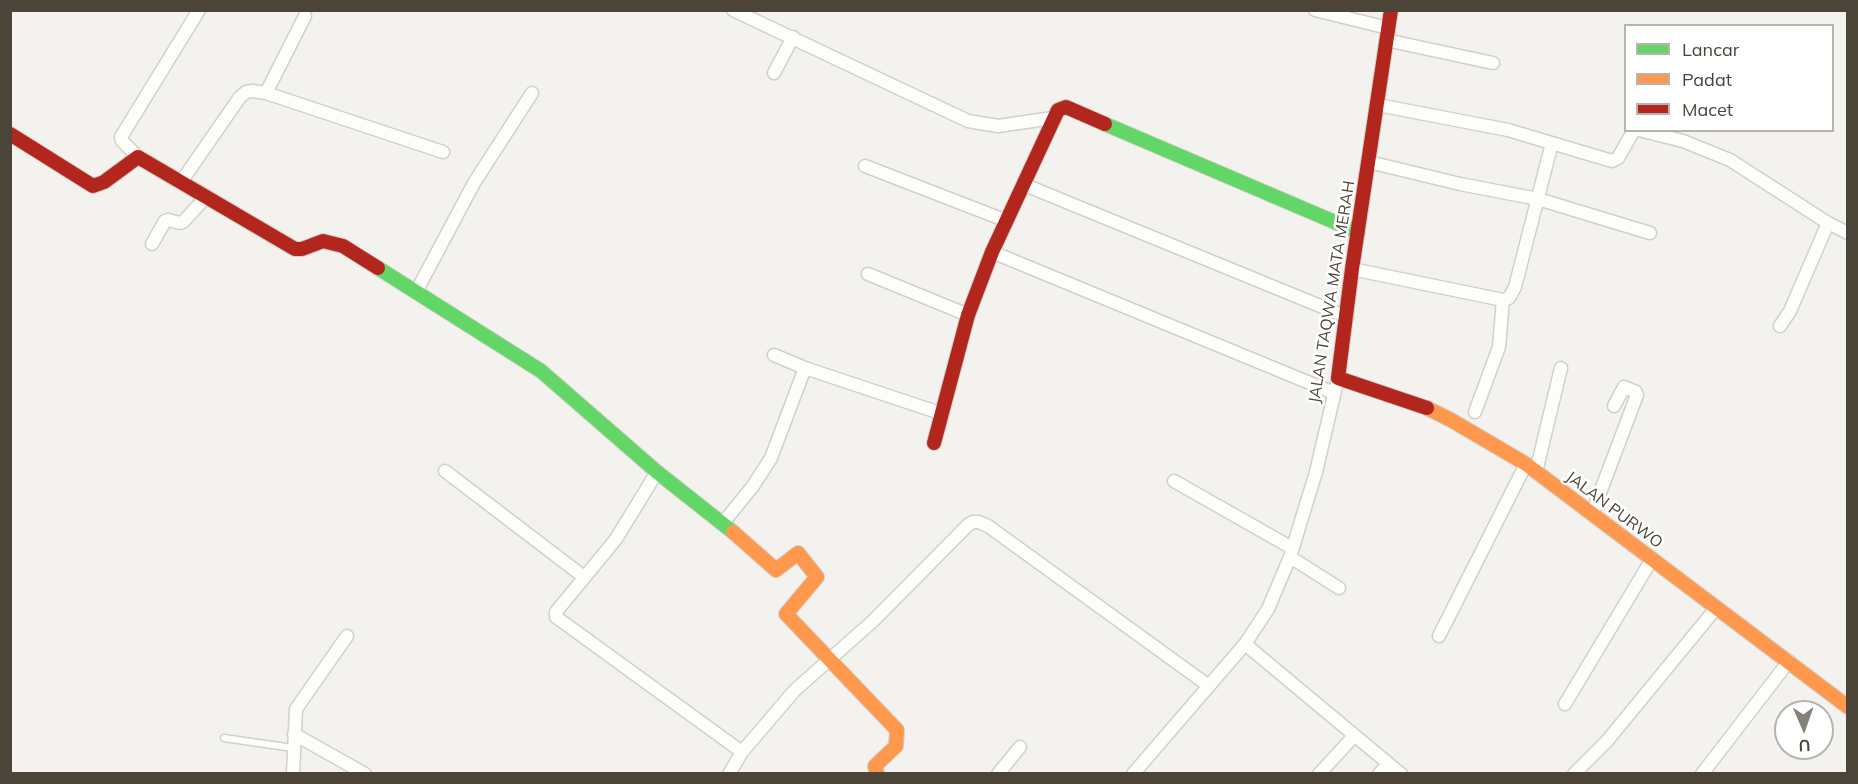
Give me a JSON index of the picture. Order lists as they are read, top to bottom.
{
  "streets": {
    "street": ["JALAN TAQWA MATA MERAH", "JALAN PURWO"]
  },
  "crossings": [
    ["JALAN TAQWA MATA MERAH", "JALAN PURWO"]
  ],
  "legend": ["Lancar", "Padat", "Macet"],
  "north": "bottom"
}
